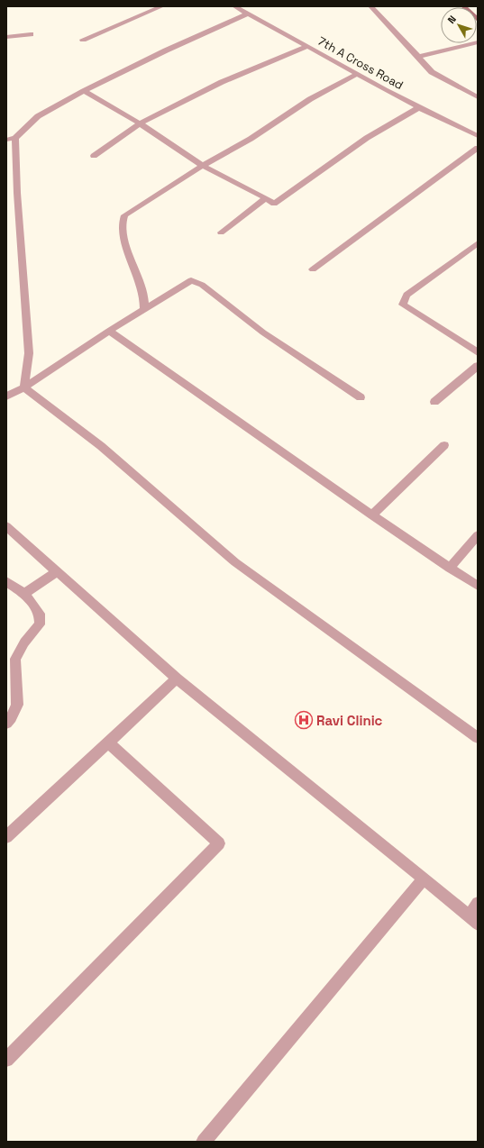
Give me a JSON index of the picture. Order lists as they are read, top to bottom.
{
  "streets": {
    "street": ["7th A Cross Road"]
  },
  "places": {
    "hospital": ["Ravi Clinic"]
  },
  "north": "top left"
}
